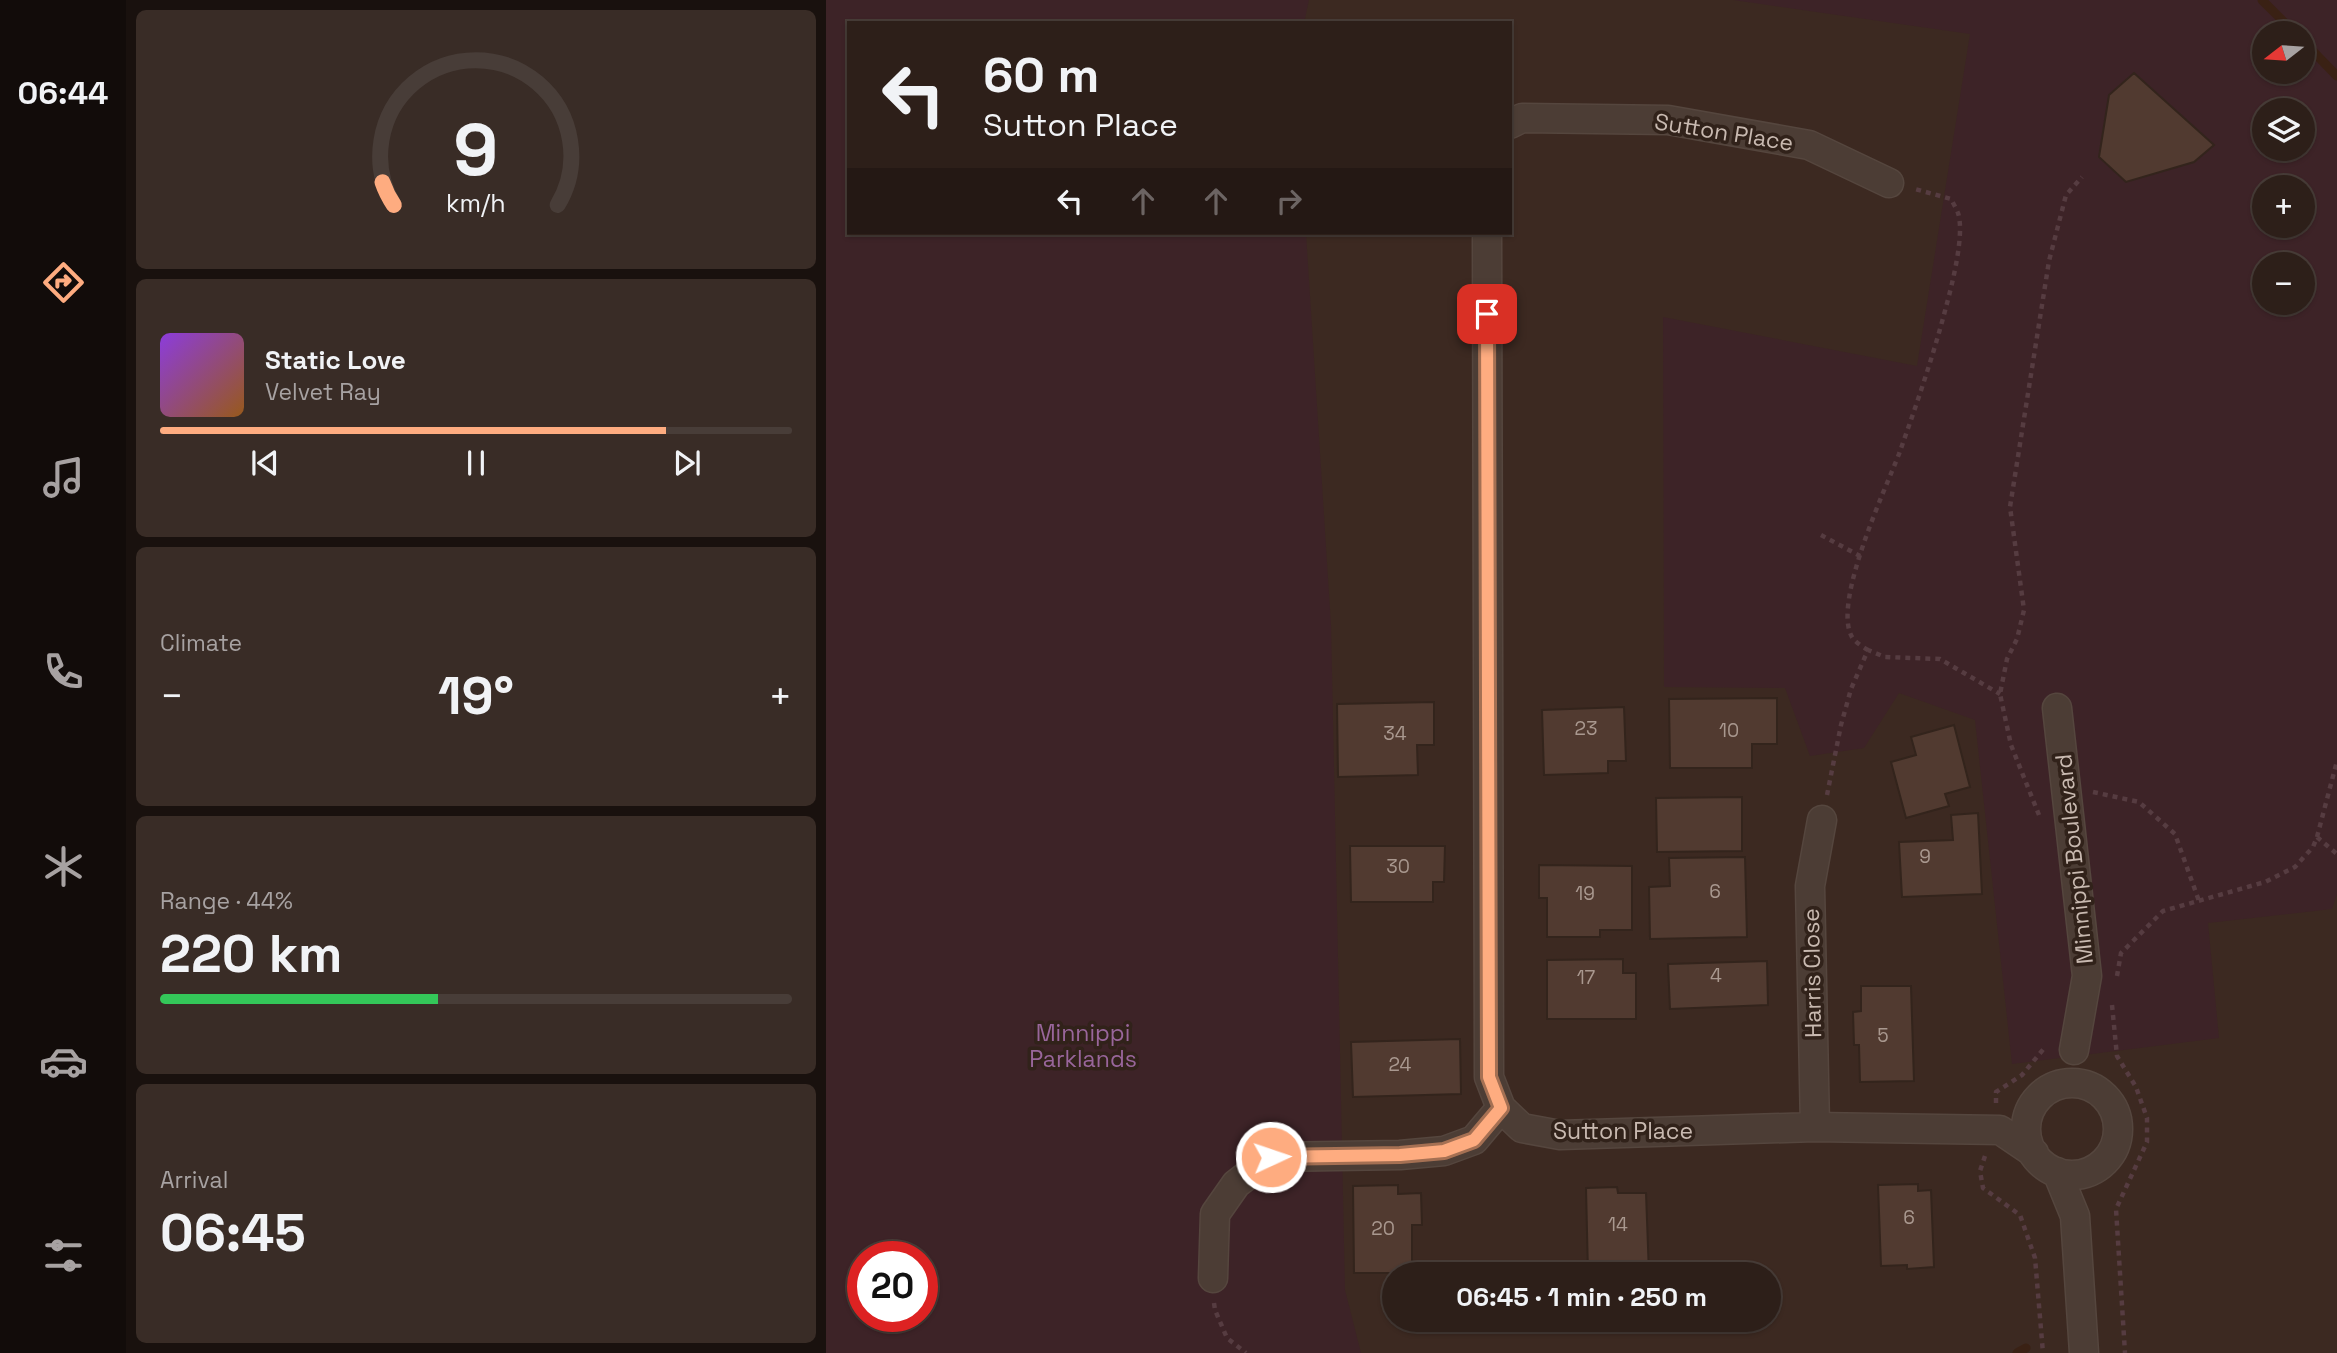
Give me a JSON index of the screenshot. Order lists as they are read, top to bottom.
{
  "streets": {
    "street": ["Sutton Place", "Minnippi Boulevard", "Harris Close"]
  },
  "crossings": [
    ["Sutton Place", "Harris Close"]
  ],
  "parks": ["Minnippi Parklands"],
  "house_numbers": [
    "23",
    "10",
    "34",
    "9",
    "30",
    "6",
    "19",
    "4",
    "17",
    "5",
    "24",
    "6",
    "14",
    "20"
  ],
  "north": "left",
  "page": {
    "tabs": "06:44",
    "map_buttons": ["+", "−"],
    "turn": ["60 m", "Sutton Place"],
    "song": ["Static Love", "Velvet Ray"],
    "tile": [
      "Climate",
      ["Range · 44%", "220 km"],
      ["Arrival", "06:45"]
    ],
    "heat": ["−", "19°", "+"],
    "limit": "20",
    "trip": "06:45 · 1 min · 250 m",
    "gauge": ["9", "km/h"]
  }
}
